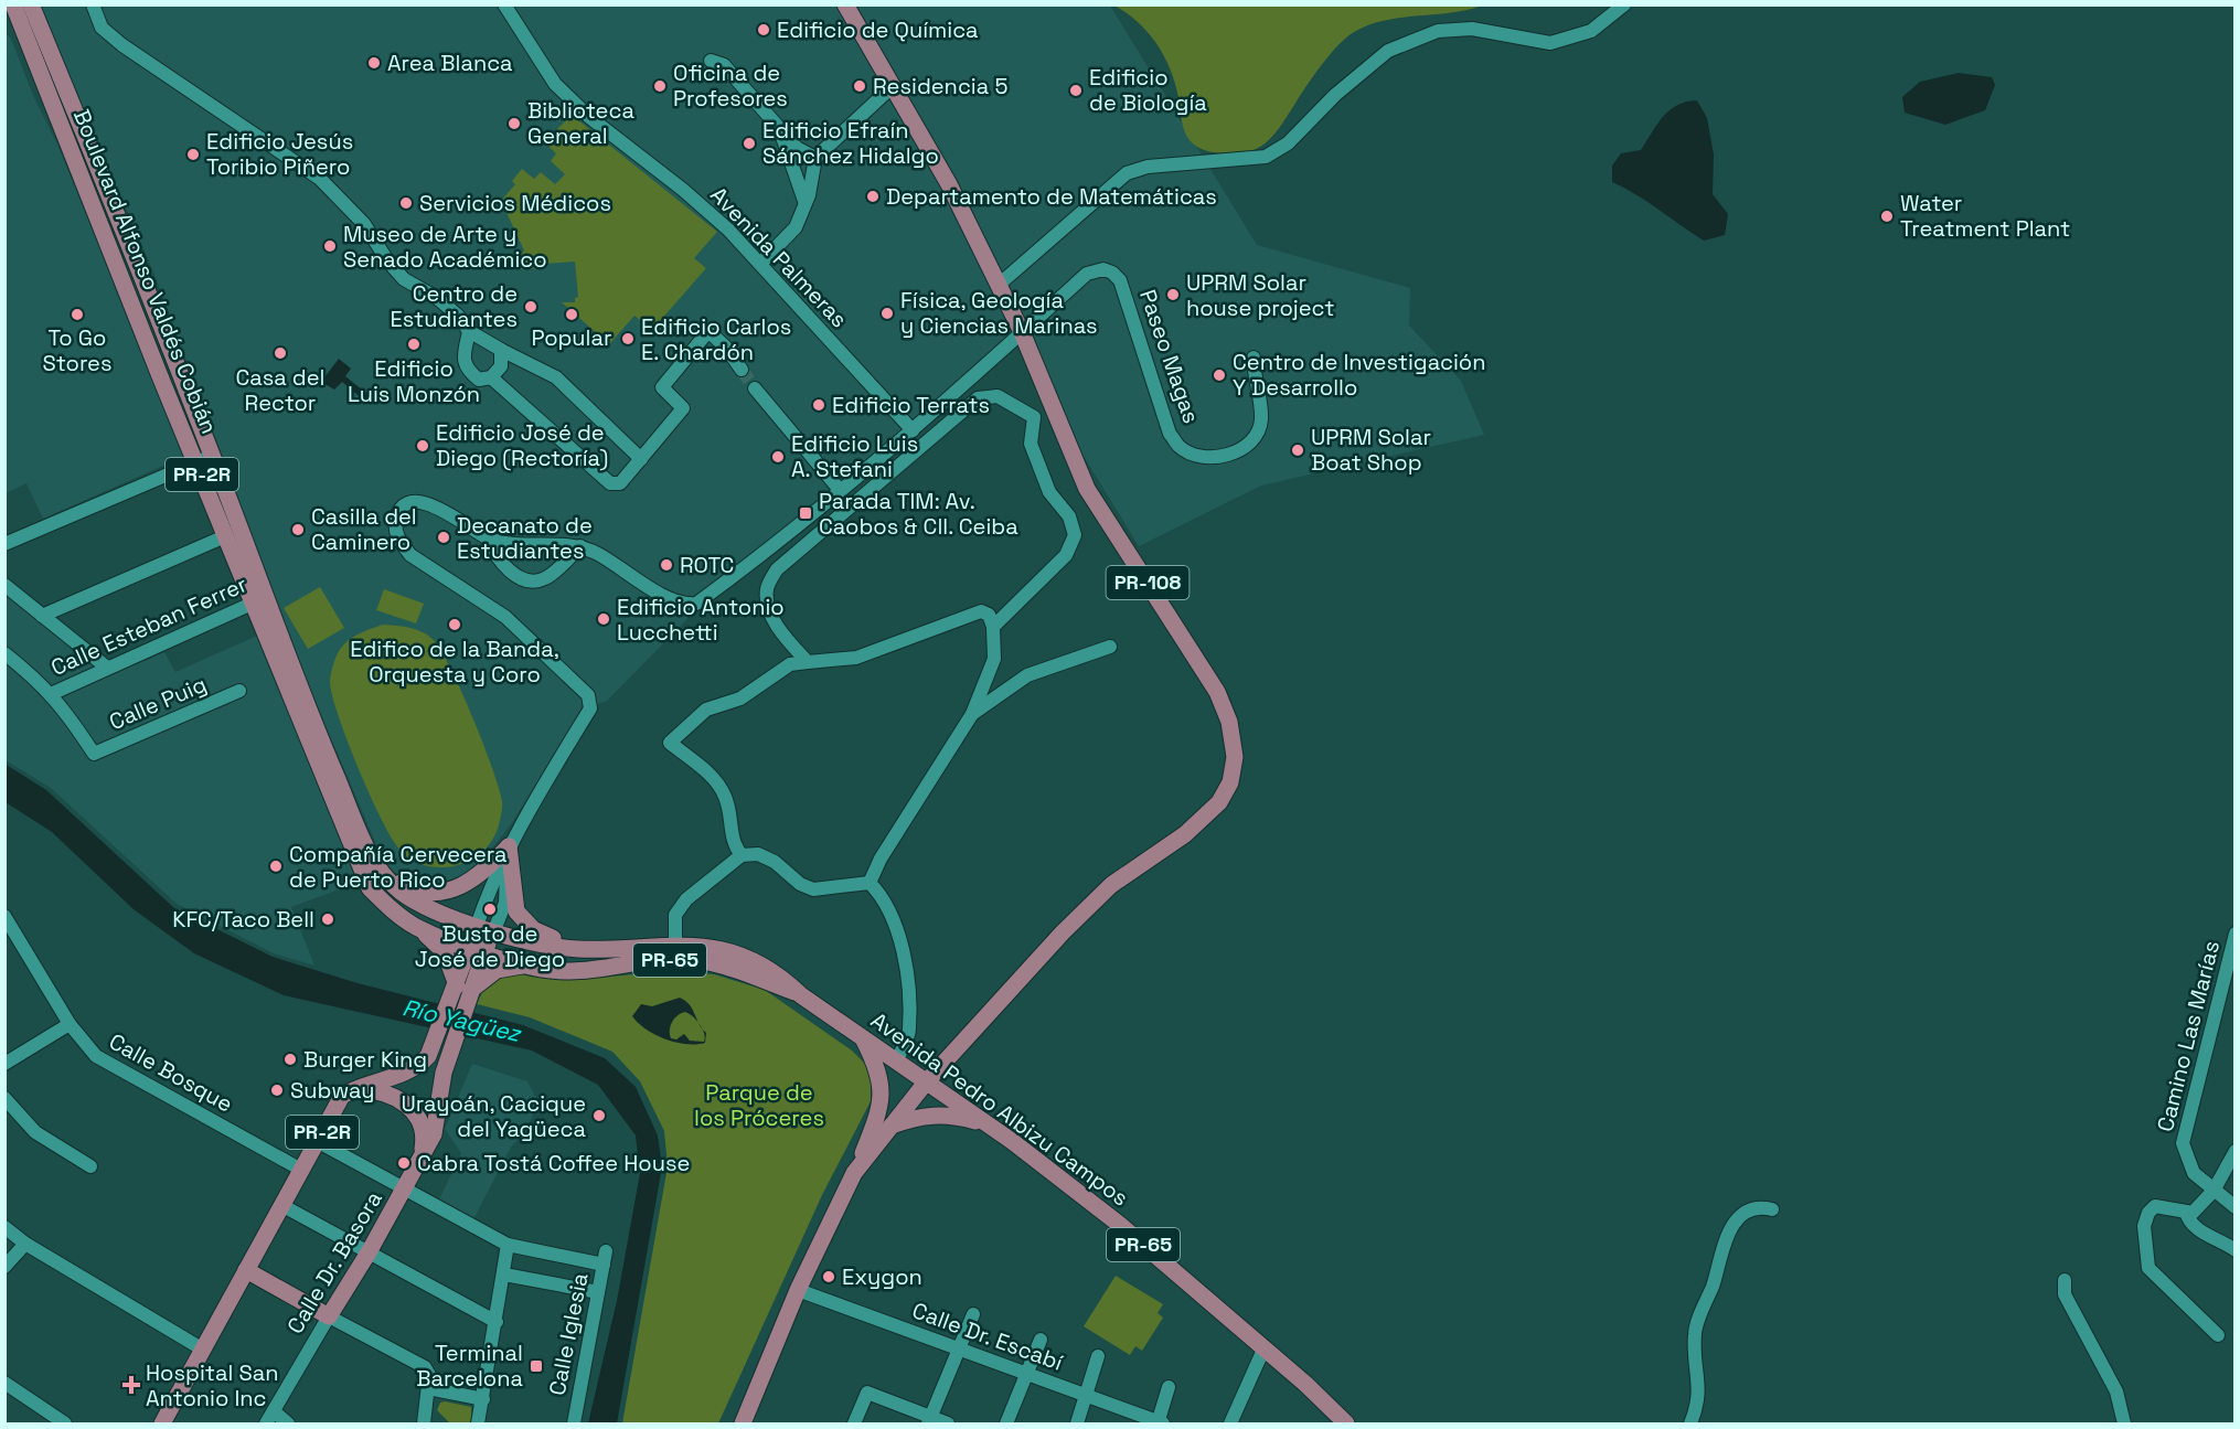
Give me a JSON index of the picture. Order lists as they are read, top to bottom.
{
  "streets": {
    "main road": [
      "Boulevard Alfonso Valdés Cobián",
      "PR-2R",
      "PR-108",
      "PR-65",
      "Avenida Pedro Albizu Campos",
      "Calle Dr. Basora"
    ],
    "street": [
      "Avenida Palmeras",
      "Paseo Magas",
      "Calle Esteban Ferrer",
      "Calle Puig",
      "Camino Las Marías",
      "Calle Bosque",
      "Calle Iglesia",
      "Calle Dr. Escabí"
    ]
  },
  "crossings": [
    ["Boulevard Alfonso Valdés Cobián", "PR-2R"],
    ["Boulevard Alfonso Valdés Cobián", "Calle Esteban Ferrer"],
    ["Boulevard Alfonso Valdés Cobián", "Avenida Pedro Albizu Campos"],
    ["Paseo Magas", "PR-108"],
    ["PR-2R", "Calle Bosque"],
    ["PR-2R", "Avenida Pedro Albizu Campos"],
    ["PR-2R", "Calle Dr. Basora"],
    ["PR-108", "Avenida Pedro Albizu Campos"],
    ["PR-108", "Calle Dr. Escabí"],
    ["Calle Esteban Ferrer", "Calle Puig"]
  ],
  "water": ["Río Yagüez"],
  "parks": ["Parque de los Próceres"],
  "places": {
    "other": [
      "Edificio de Química",
      "Area Blanca",
      "Oficina de Profesores",
      "Residencia 5",
      "Edificio de Biología",
      "Biblioteca General",
      "Edificio Efraín Sánchez Hidalgo",
      "Edificio Jesús Toribio Piñero",
      "Departamento de Matemáticas",
      "Servicios Médicos",
      "Water Treatment Plant",
      "Museo de Arte y Senado Académico",
      "UPRM Solar house project",
      "Centro de Estudiantes",
      "Física, Geología y Ciencias Marinas",
      "To Go Stores",
      "Popular",
      "Edificio Carlos E. Chardón",
      "Edificio Luis Monzón",
      "Casa del Rector",
      "Centro de Investigación Y Desarrollo",
      "Edificio Terrats",
      "Edificio José de Diego (Rectoría)",
      "UPRM Solar Boat Shop",
      "Edificio Luis A. Stefani",
      "Casilla del Caminero",
      "Decanato de Estudiantes",
      "ROTC",
      "Edificio Antonio Lucchetti",
      "Edifico de la Banda, Orquesta y Coro",
      "Compañía Cervecera de Puerto Rico",
      "Busto de José de Diego",
      "KFC/Taco Bell",
      "Burger King",
      "Subway",
      "Urayoán, Cacique del Yagüeca",
      "Cabra Tostá Coffee House",
      "Exygon"
    ],
    "transit": ["Parada TIM: Av. Caobos & Cll. Ceiba", "Terminal Barcelona"],
    "health": ["Hospital San Antonio Inc"]
  }
}
